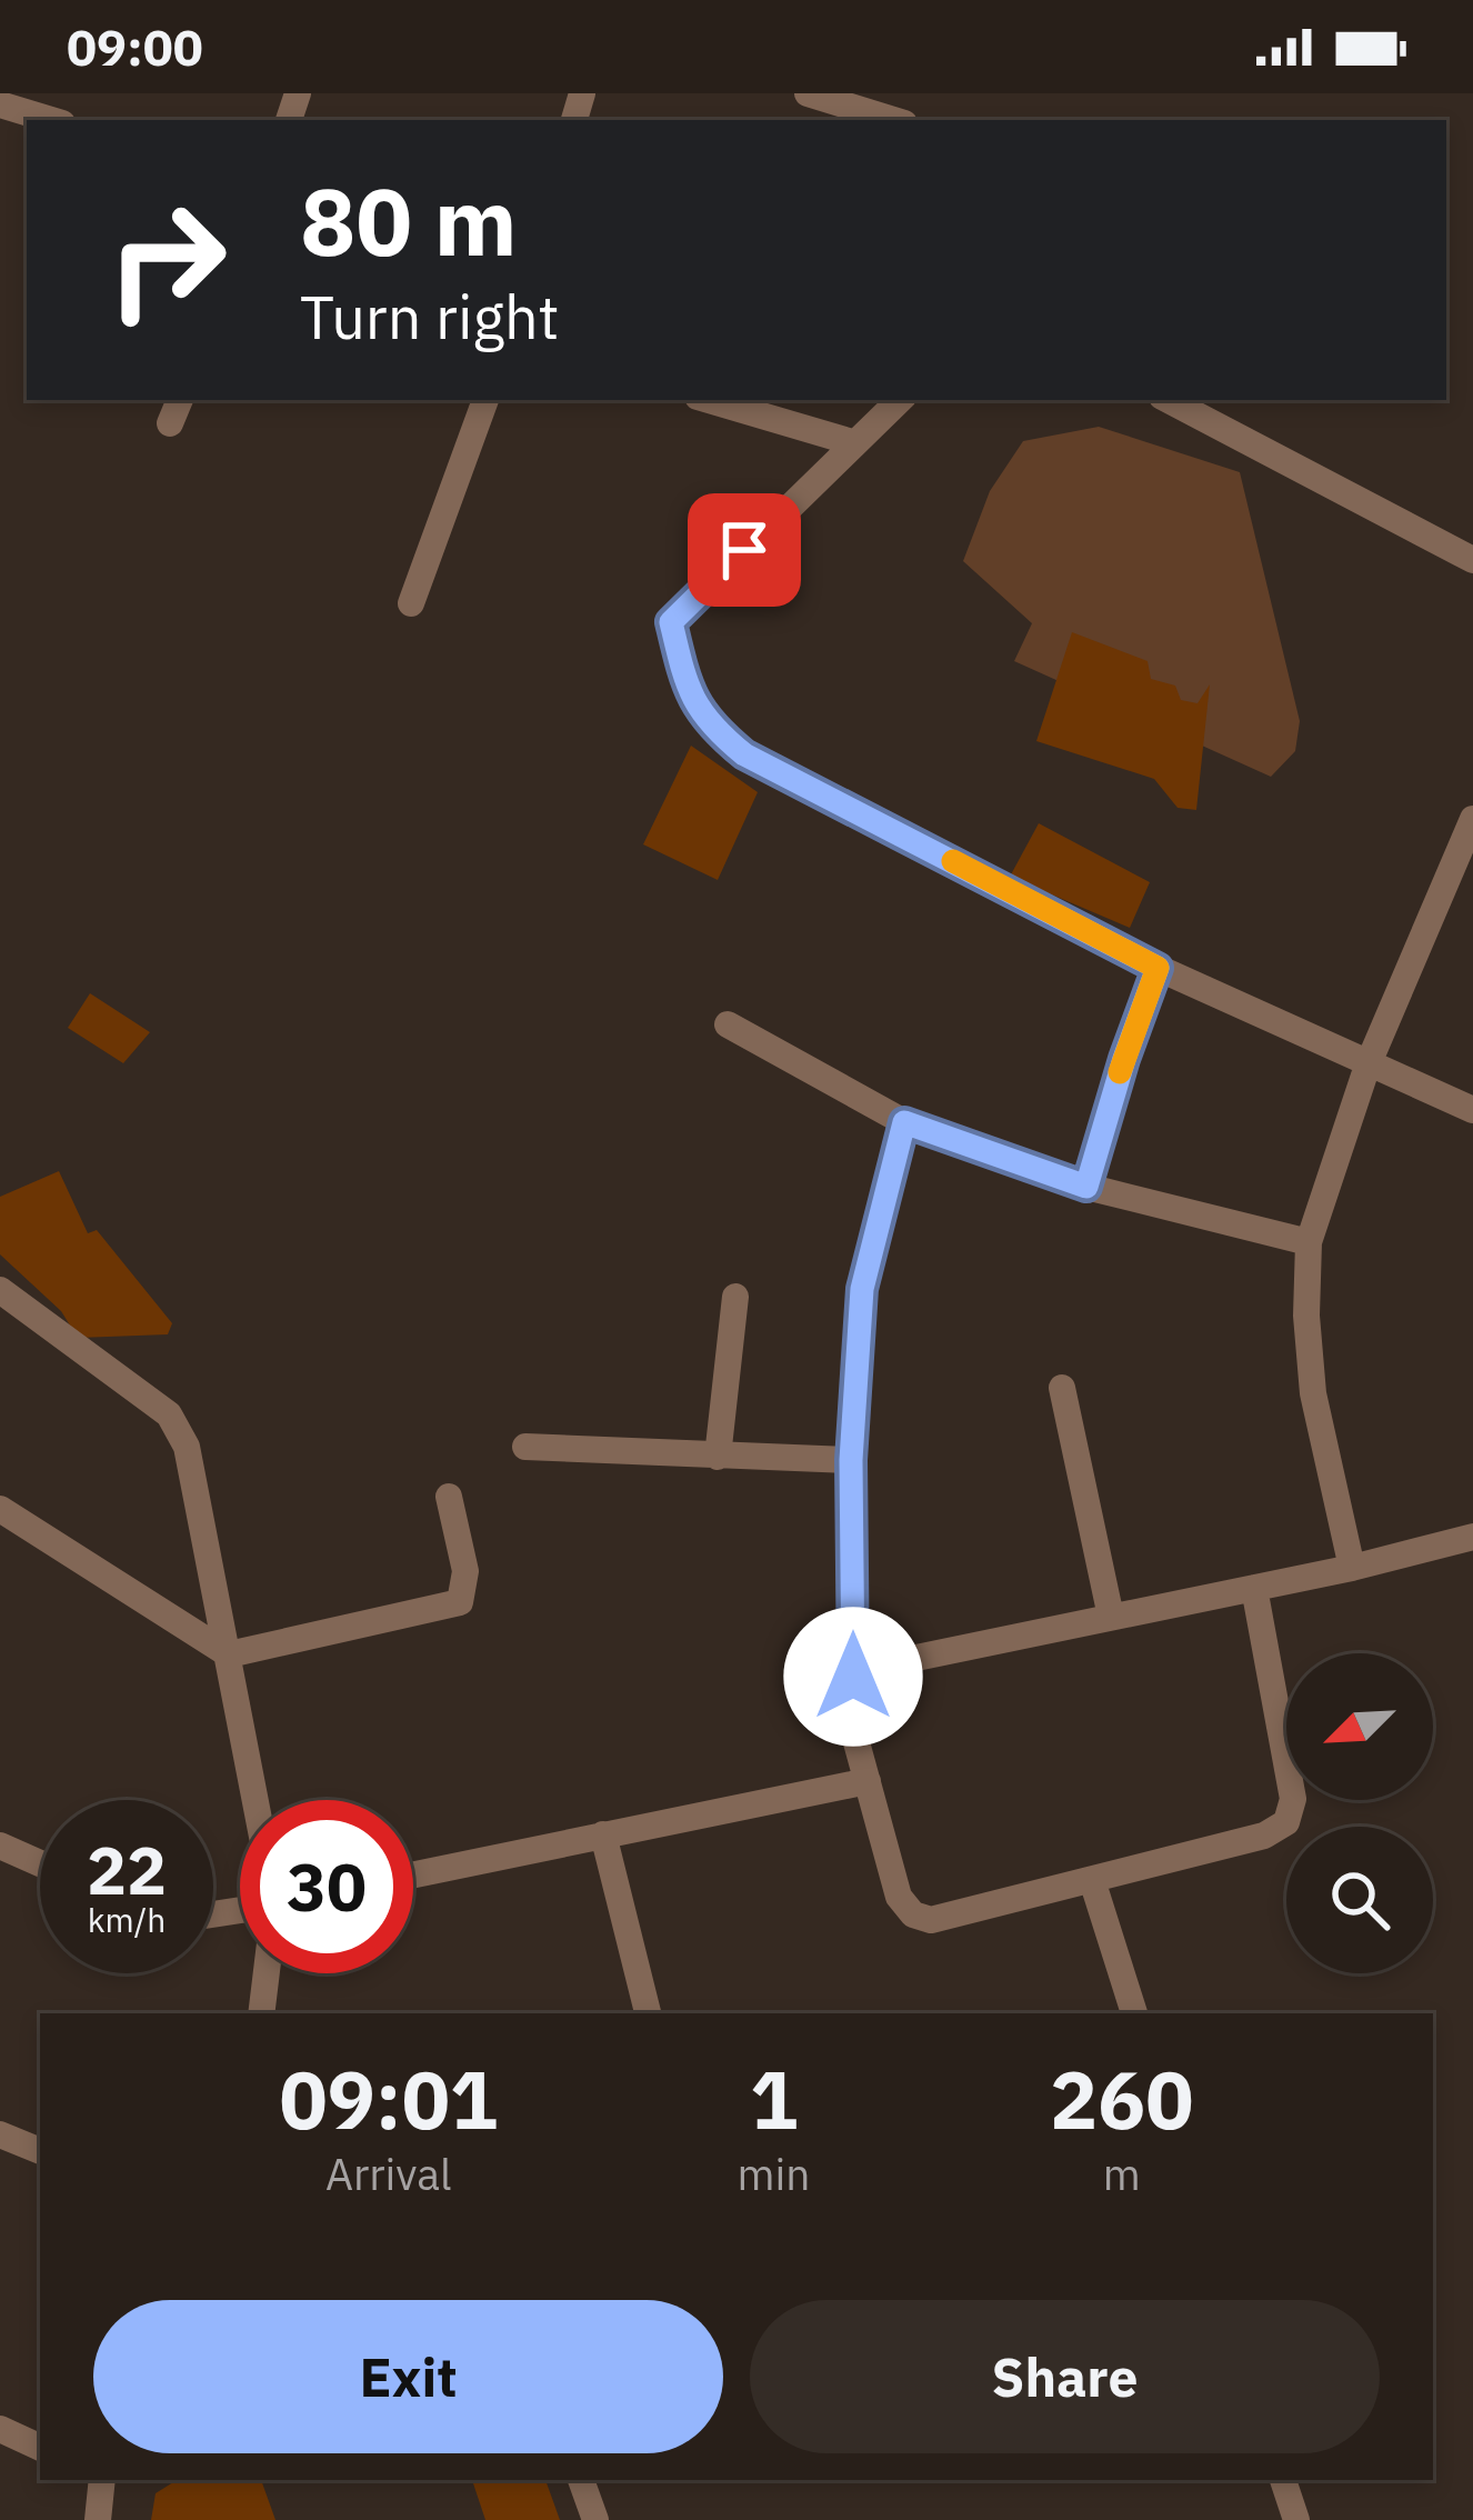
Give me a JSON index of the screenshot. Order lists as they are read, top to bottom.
{
  "north": "bottom left",
  "page": {
    "status": "09:00",
    "turn": ["80 m", "Turn right"],
    "speed": "22 km/h",
    "limit": "30",
    "eta": [
      "09:01",
      "Arrival",
      "1",
      "min",
      "260",
      "m"
    ],
    "buttons": ["Exit", "Share"]
  }
}
